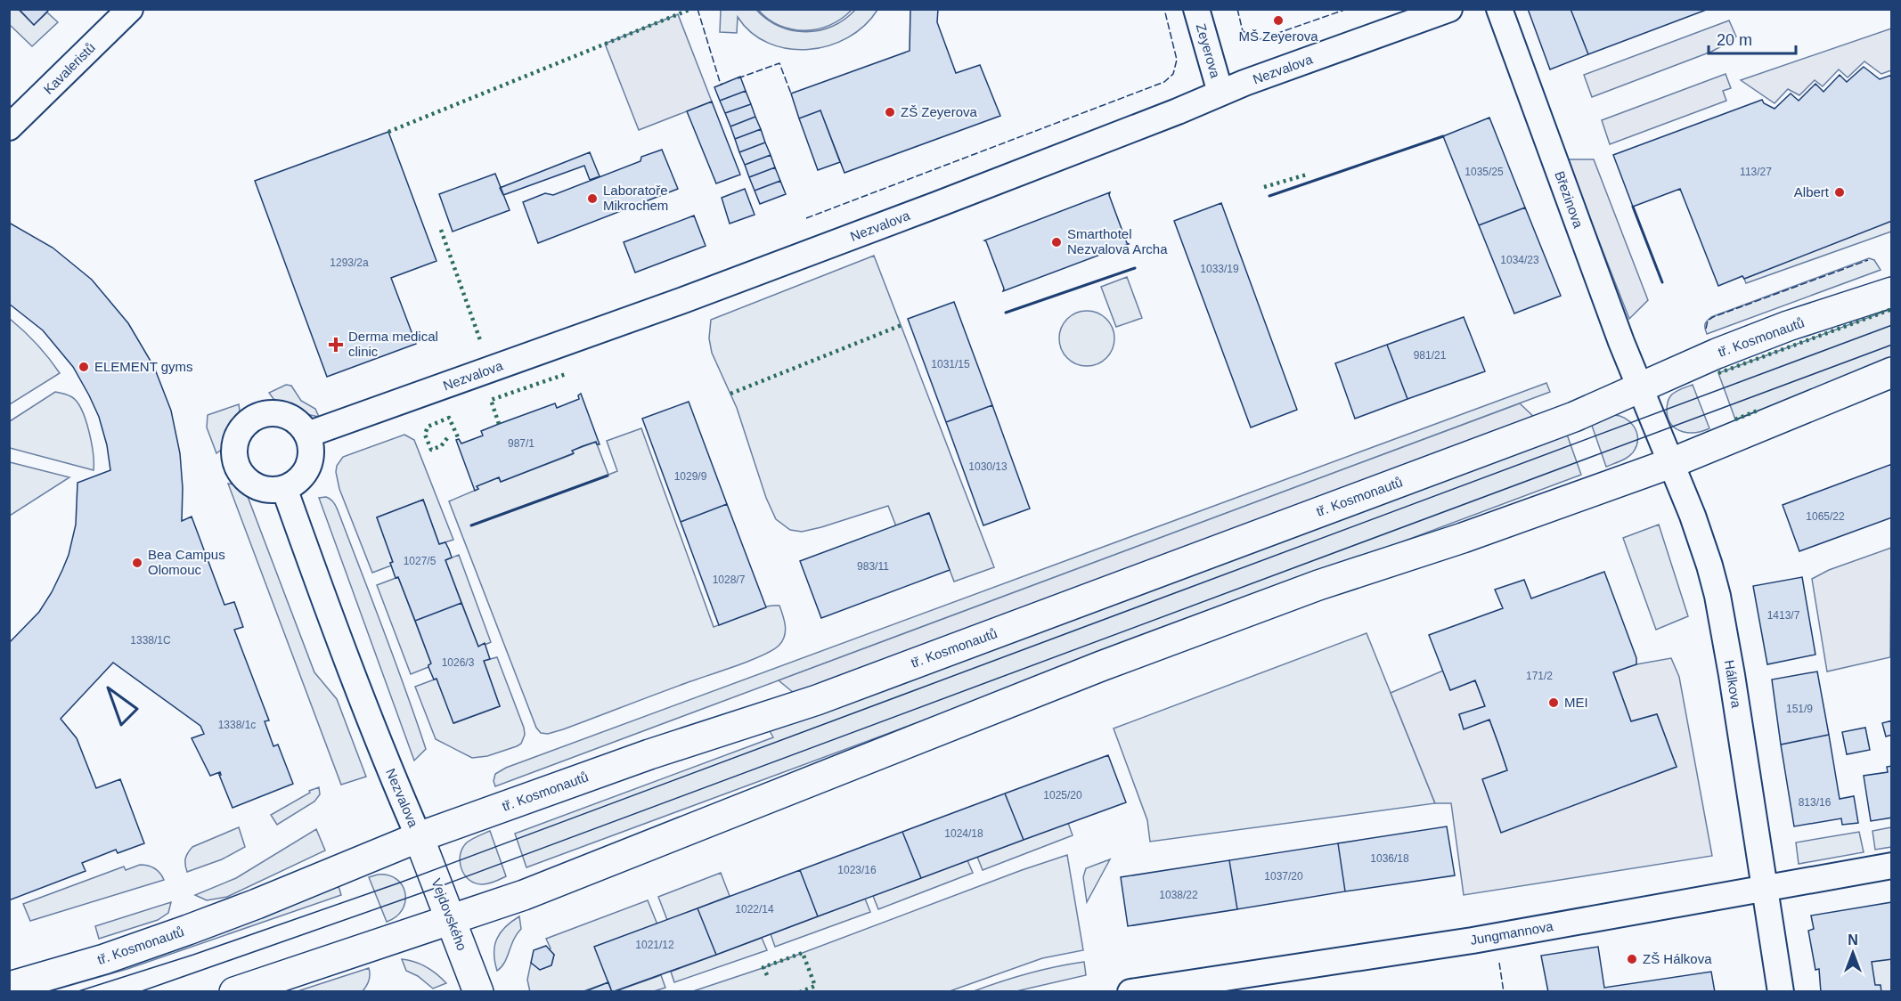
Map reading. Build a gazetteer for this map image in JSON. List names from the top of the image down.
{
  "streets": {
    "street": [
      "Zeyerova",
      "Kavaleristů",
      "Nezvalova",
      "Březinova",
      "tř. Kosmonautů",
      "Hálkova",
      "Vejdovského",
      "Jungmannova"
    ]
  },
  "crossings": [
    ["Zeyerova", "Nezvalova"],
    ["Nezvalova", "tř. Kosmonautů"],
    ["Nezvalova", "Vejdovského"],
    ["Březinova", "tř. Kosmonautů"],
    ["Březinova", "Hálkova"],
    ["tř. Kosmonautů", "Hálkova"],
    ["tř. Kosmonautů", "Vejdovského"],
    ["Hálkova", "Jungmannova"]
  ],
  "places": {
    "other": [
      "MŠ Zeyerova",
      "ZŠ Zeyerova",
      "Albert",
      "Laboratoře Mikrochem",
      "Smarthotel Nezvalova Archa",
      "ELEMENT gyms",
      "Bea Campus Olomouc",
      "MEI",
      "ZŠ Hálkova"
    ],
    "health": ["Derma medical clinic"]
  },
  "house_numbers": [
    "1035/25",
    "113/27",
    "1034/23",
    "1293/2a",
    "1033/19",
    "981/21",
    "1031/15",
    "987/1",
    "1030/13",
    "1029/9",
    "1065/22",
    "1027/5",
    "983/11",
    "1028/7",
    "1413/7",
    "1338/1C",
    "1026/3",
    "171/2",
    "151/9",
    "1338/1c",
    "1025/20",
    "813/16",
    "1024/18",
    "1036/18",
    "1023/16",
    "1037/20",
    "1038/22",
    "1022/14",
    "1021/12"
  ],
  "scale_bar": "20 m",
  "north": "top"
}
